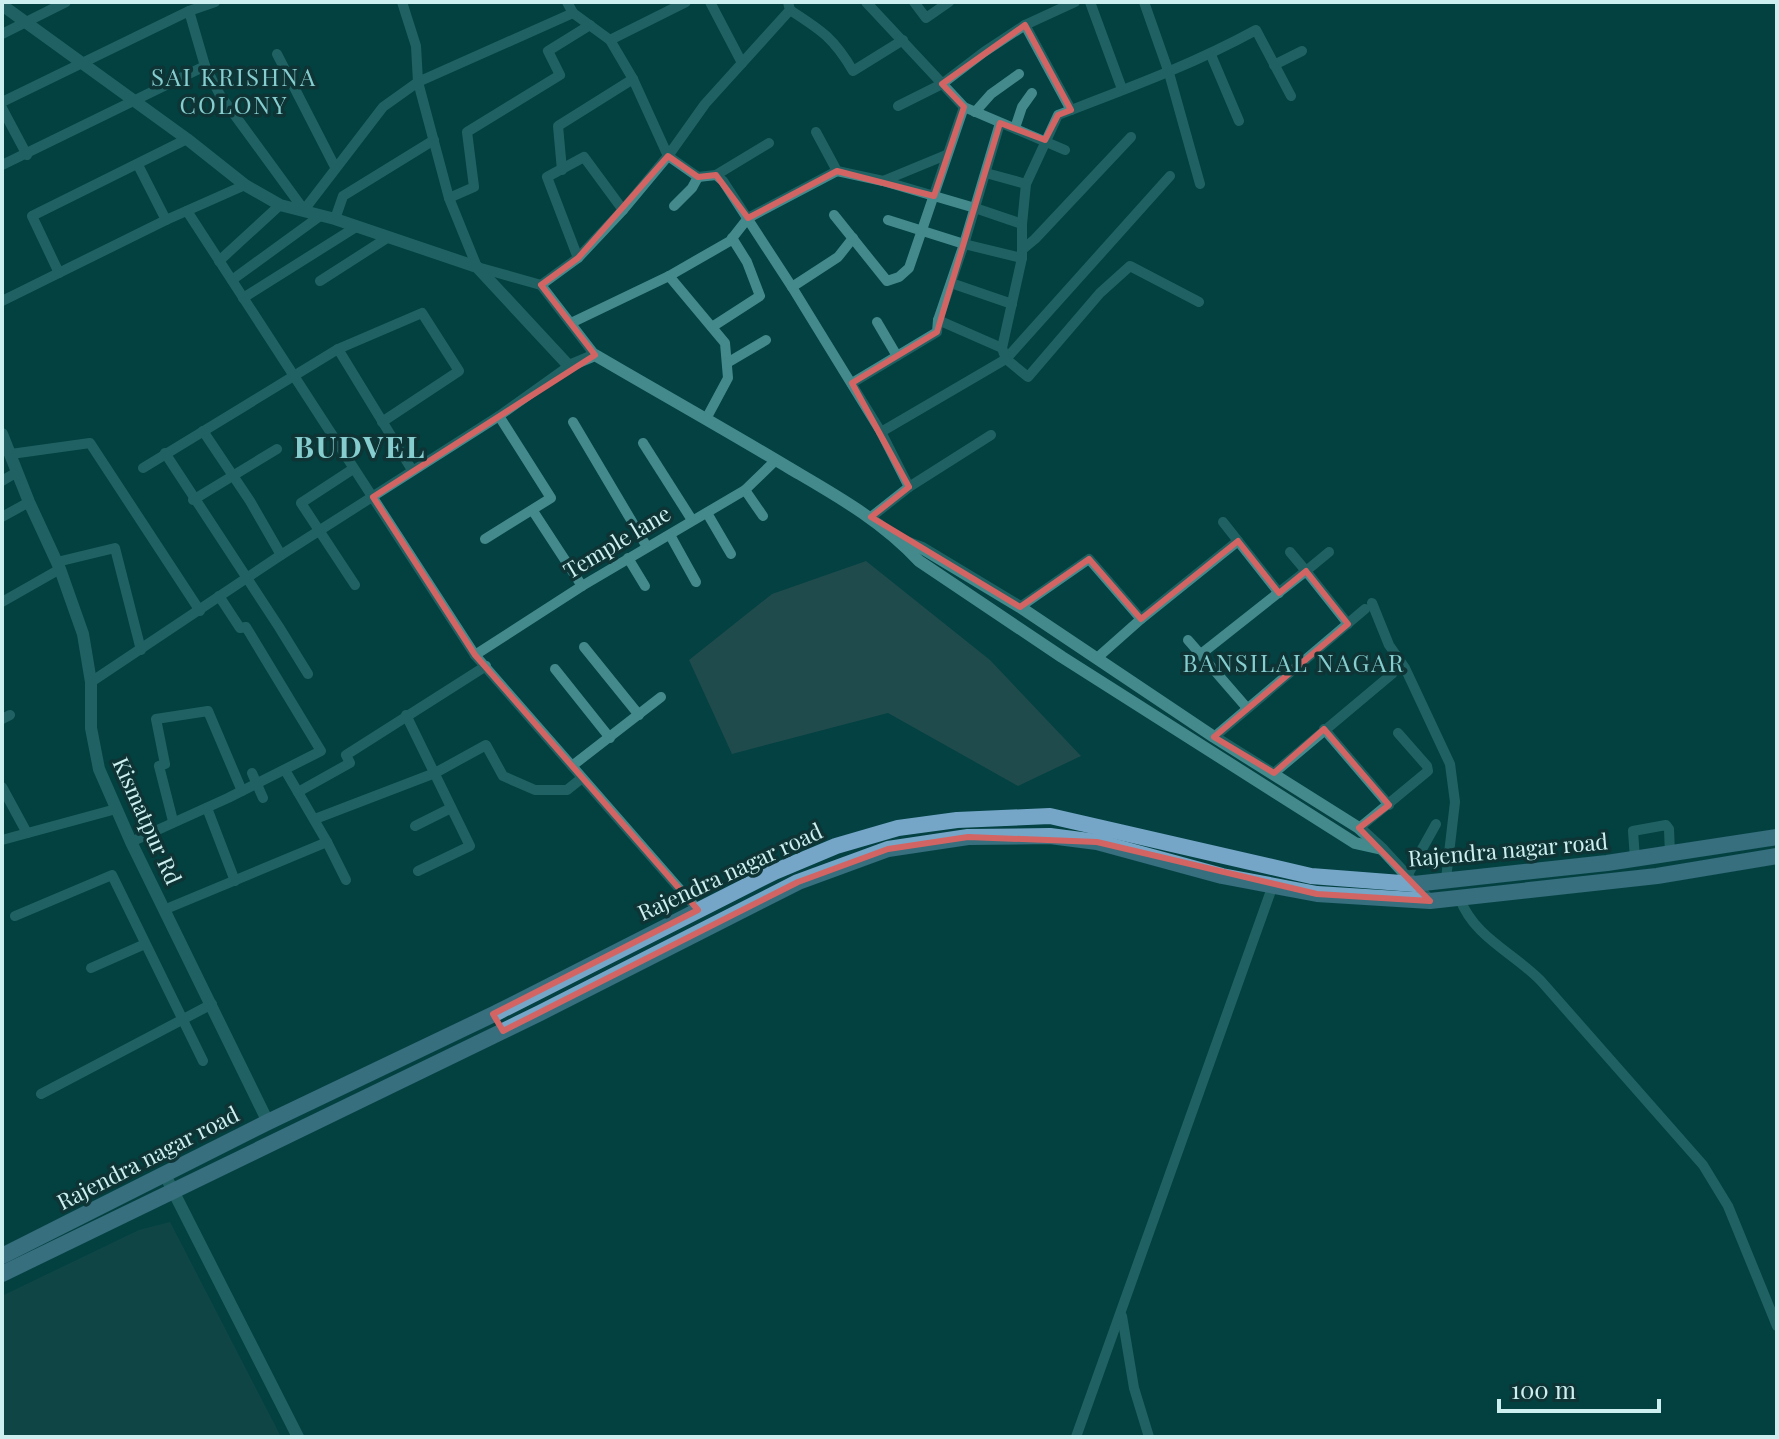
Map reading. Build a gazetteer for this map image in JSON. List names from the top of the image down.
{
  "streets": {
    "main road": ["Rajendra nagar road"],
    "street": ["Temple lane", "Kismatpur Rd"]
  },
  "crossings": [
    ["Kismatpur Rd", "Rajendra nagar road"]
  ],
  "districts": ["SAI KRISHNA COLONY", "BUDVEL", "BANSILAL NAGAR"],
  "scale_bar": "100 m"
}
